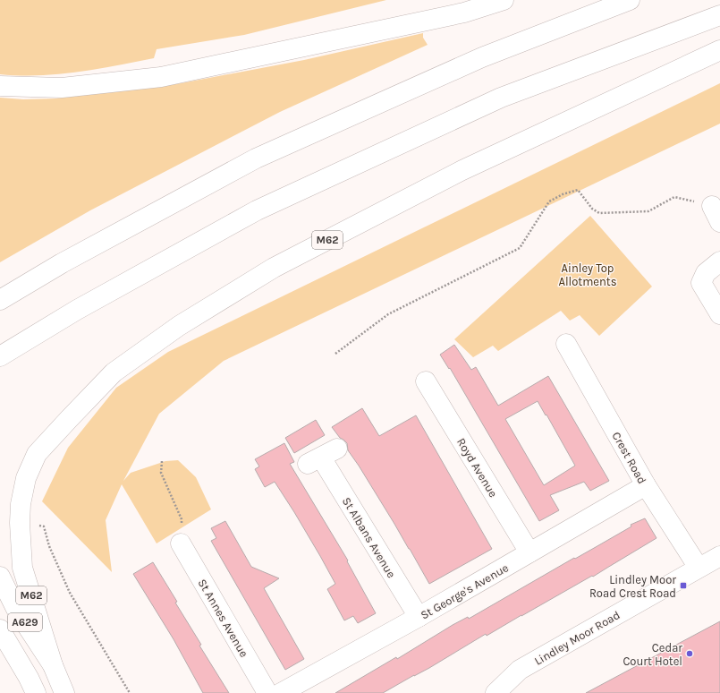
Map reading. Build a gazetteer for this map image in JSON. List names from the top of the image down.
{
  "streets": {
    "main road": [
      "M62",
      "Crest Road",
      "Royd Avenue",
      "St Albans Avenue",
      "St George's Avenue",
      "St Annes Avenue",
      "A629",
      "Lindley Moor Road"
    ]
  },
  "crossings": [
    ["M62", "A629"],
    ["Crest Road", "St George's Avenue"],
    ["Crest Road", "Lindley Moor Road"],
    ["Royd Avenue", "St George's Avenue"],
    ["St Albans Avenue", "St George's Avenue"]
  ],
  "parks": ["Ainley Top Allotments"],
  "places": {
    "transit": ["Lindley Moor Road Crest Road"],
    "other": ["Cedar Court Hotel"]
  }
}
